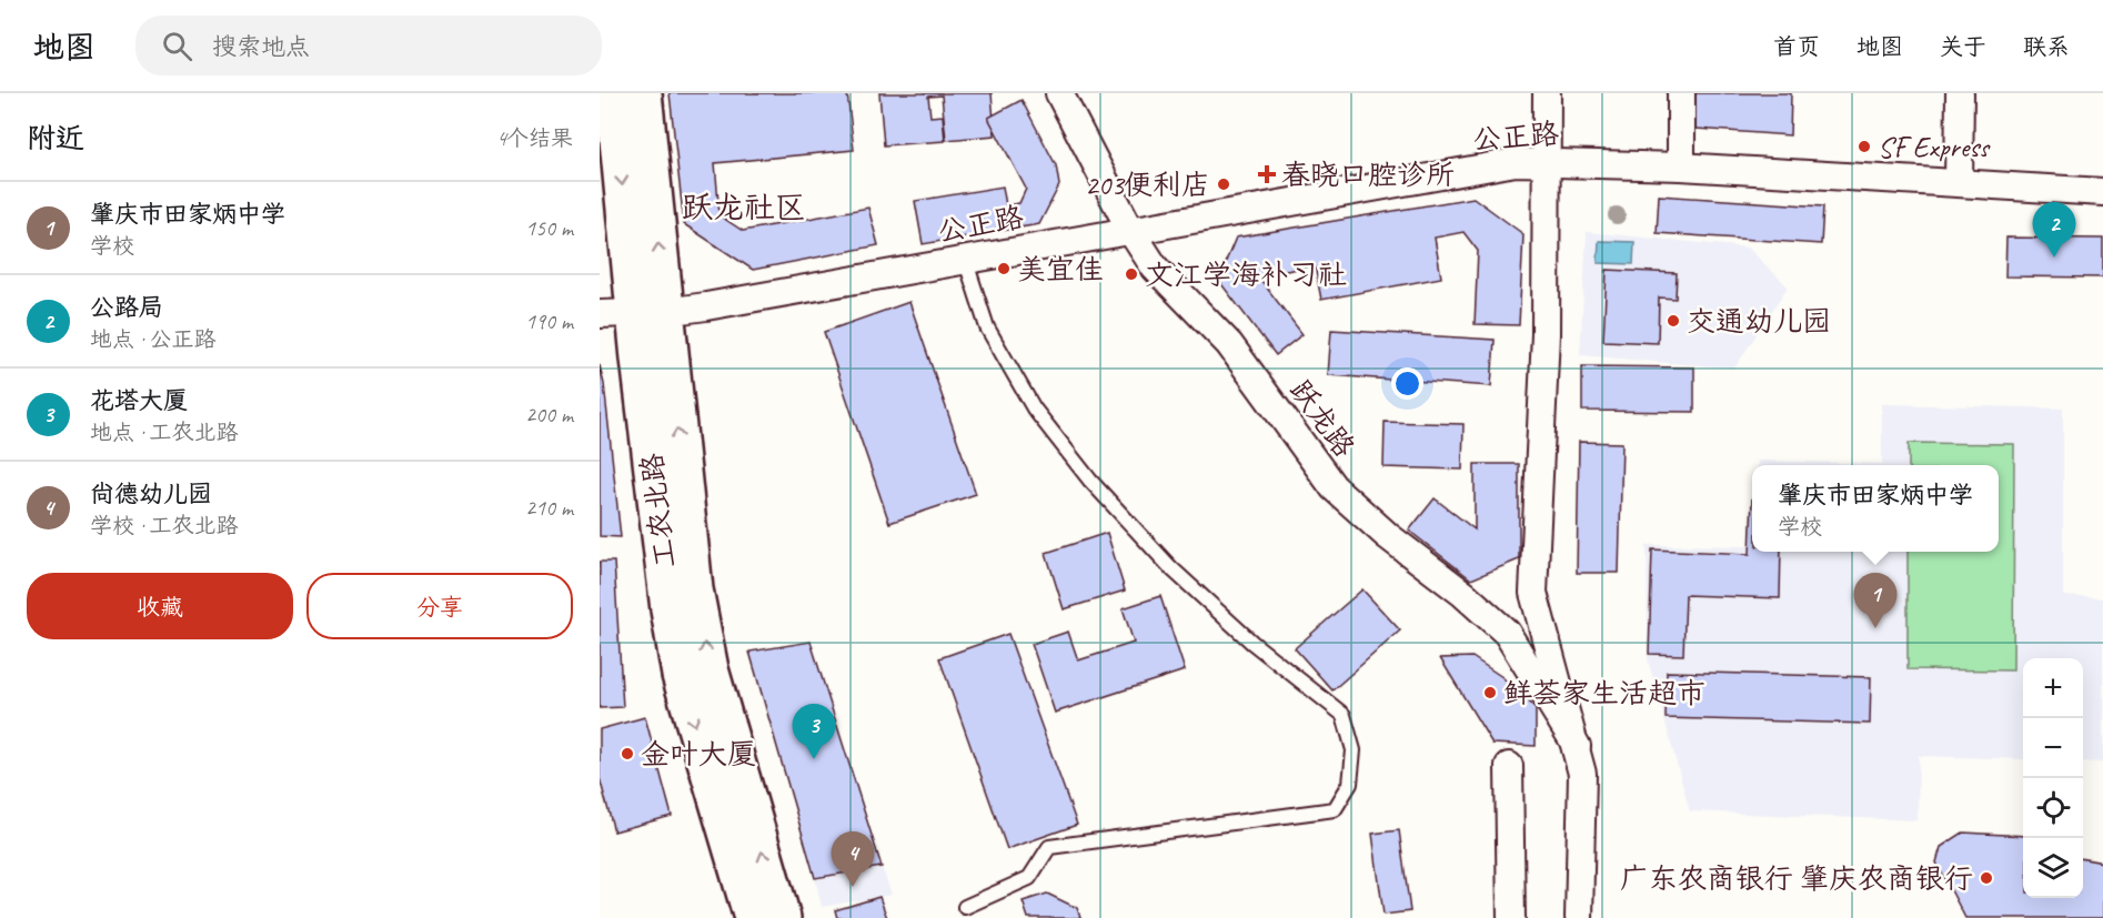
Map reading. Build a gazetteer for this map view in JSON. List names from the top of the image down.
{
  "streets": {
    "street": ["公正路", "跃龙路", "工农北路"]
  },
  "crossings": [
    ["公正路", "跃龙路"],
    ["公正路", "工农北路"]
  ],
  "districts": ["跃龙社区"],
  "places": {
    "other": [
      "SF Express",
      "203便利店",
      "美宜佳",
      "文江学海补习社",
      "交通幼儿园",
      "鲜荟家生活超市",
      "金叶大厦",
      "广东农商银行 肇庆农商银行"
    ],
    "health": ["春晓口腔诊所"]
  },
  "page": {
    "header": "地图",
    "search": "搜索地点",
    "nav": [
      "首页",
      "地图",
      "关于",
      "联系"
    ],
    "heading": ["附近", "4个结果"],
    "list": [
      {
        "mark": "1",
        "name": "肇庆市田家炳中学",
        "note": "学校",
        "value": "150 m"
      },
      {
        "mark": "2",
        "name": "公路局",
        "note": "地点 · 公正路",
        "value": "190 m"
      },
      {
        "mark": "3",
        "name": "花塔大厦",
        "note": "地点 · 工农北路",
        "value": "200 m"
      },
      {
        "mark": "4",
        "name": "尚德幼儿园",
        "note": "学校 · 工农北路",
        "value": "210 m"
      }
    ],
    "pins": [
      "2",
      "1",
      "3",
      "4"
    ],
    "popup": ["肇庆市田家炳中学", "学校"],
    "buttons": ["收藏", "分享"],
    "map_buttons": ["+", "−"]
  }
}
